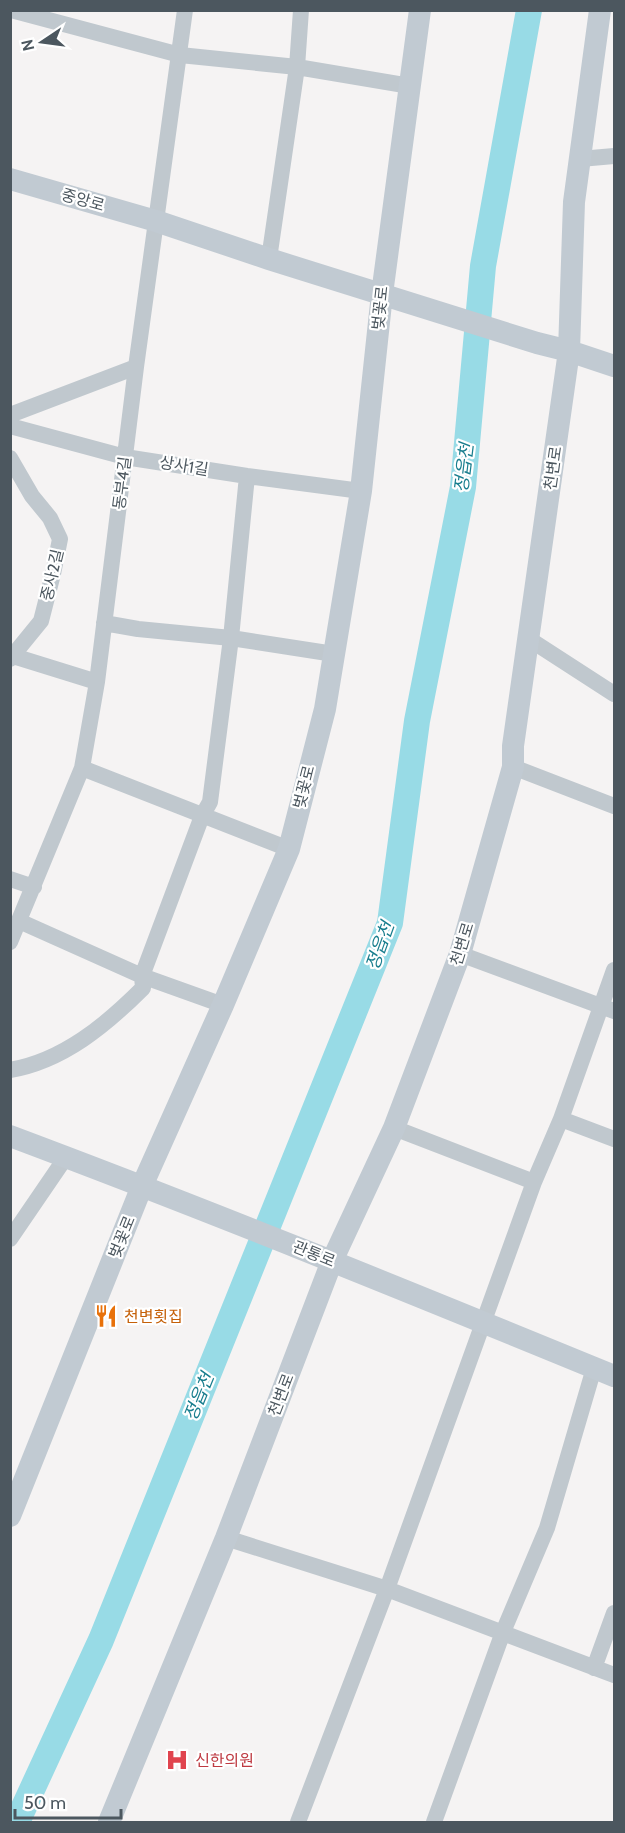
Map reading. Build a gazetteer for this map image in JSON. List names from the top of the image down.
{
  "streets": {
    "street": [
      "중앙로",
      "벚꽃로",
      "상사1길",
      "천변로",
      "동부4길",
      "중사2길",
      "관통로"
    ]
  },
  "crossings": [
    ["중앙로", "벚꽃로"],
    ["중앙로", "천변로"],
    ["중앙로", "동부4길"],
    ["벚꽃로", "상사1길"],
    ["벚꽃로", "관통로"],
    ["상사1길", "동부4길"],
    ["천변로", "관통로"]
  ],
  "water": ["정읍천"],
  "places": {
    "restaurant": ["천변횟집"],
    "hospital": ["신한의원"]
  },
  "scale_bar": "50 m",
  "north": "left"
}
